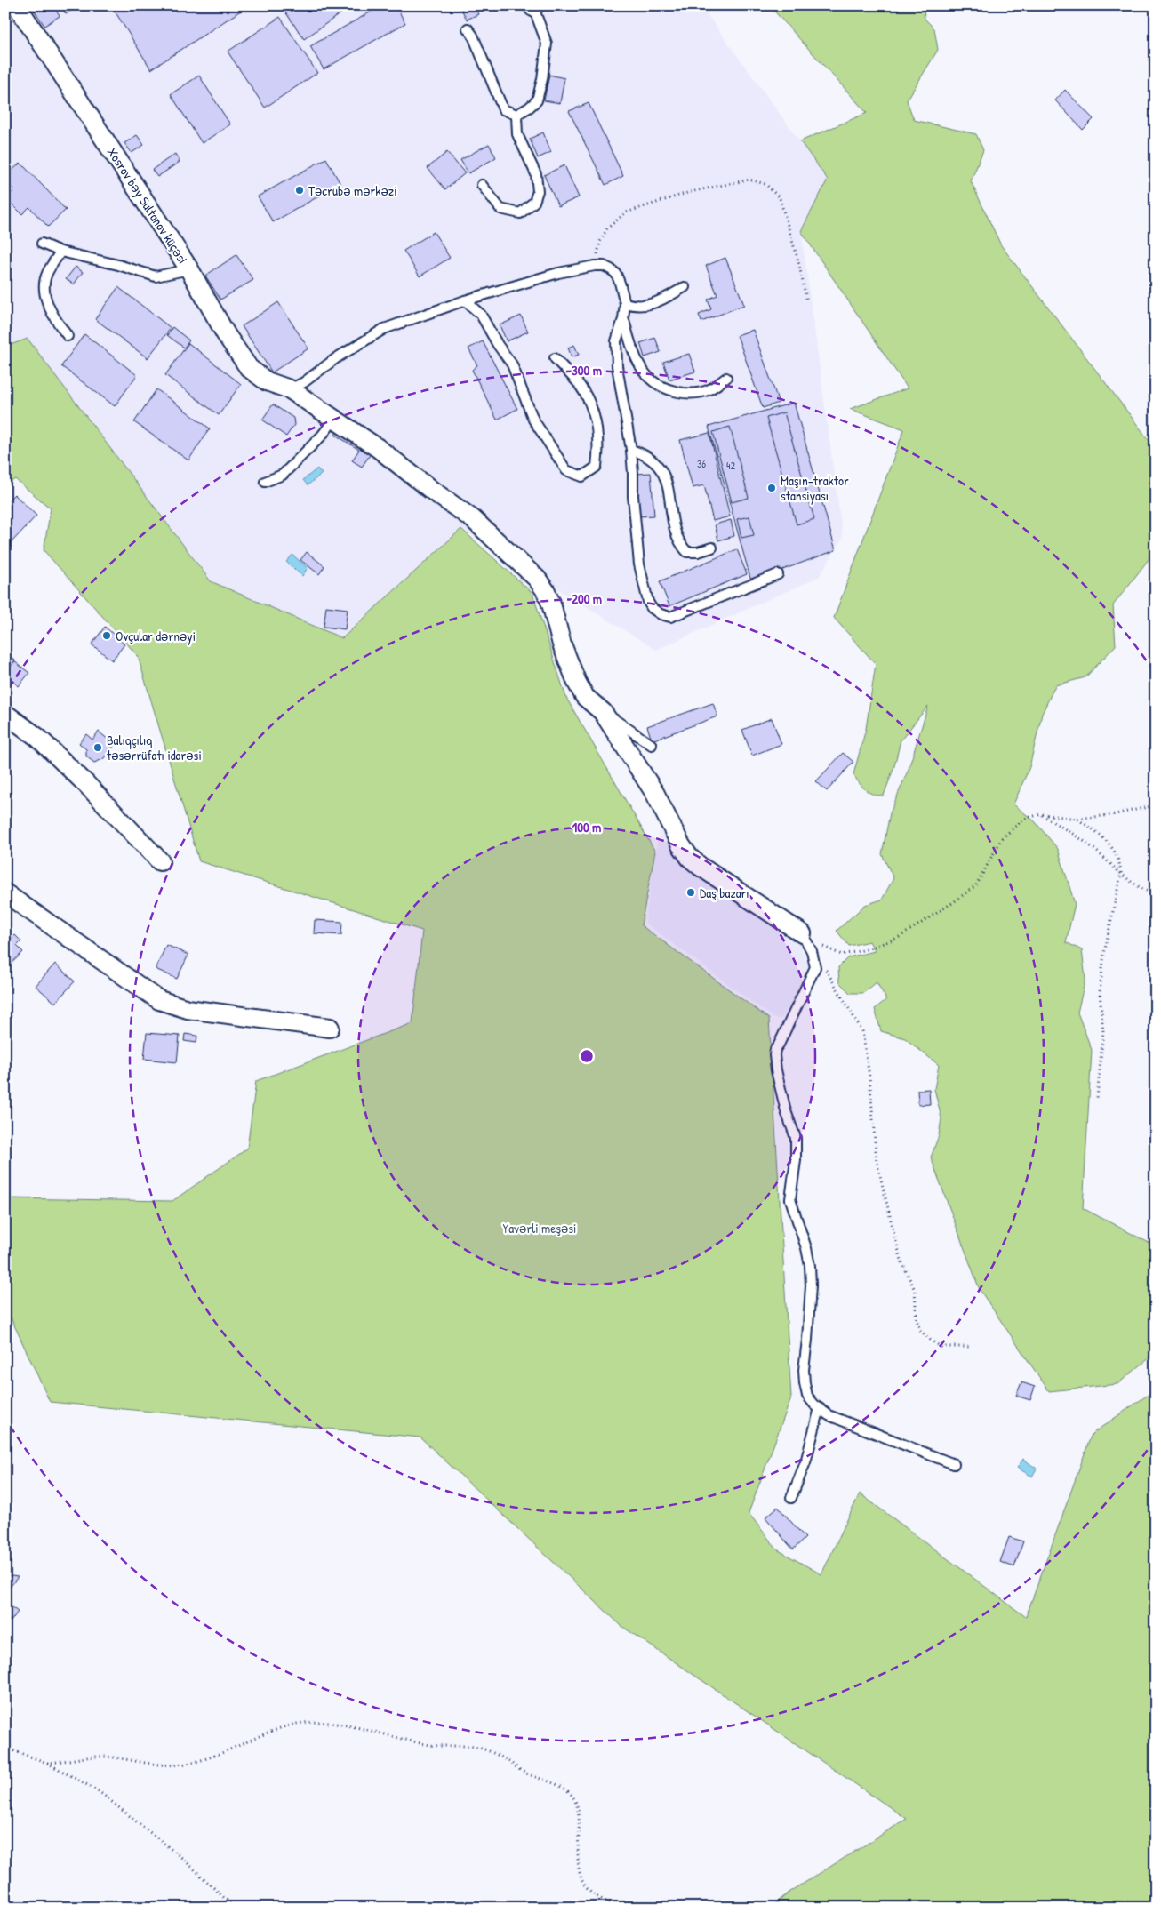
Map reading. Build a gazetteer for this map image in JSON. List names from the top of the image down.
{
  "streets": {
    "street": ["Xosrov bəy Sultanov küçəsi"]
  },
  "parks": ["Yavərli meşəsi"],
  "places": [
    "Təcrübə mərkəzi",
    "Maşın-traktor stansiyası",
    "Ovçular dərnəyi",
    "Balıqçılıq təsərrüfatı idarəsi",
    "Daş bazarı"
  ],
  "house_numbers": ["36", "42"],
  "rings": ["300 m", "200 m", "100 m"]
}
